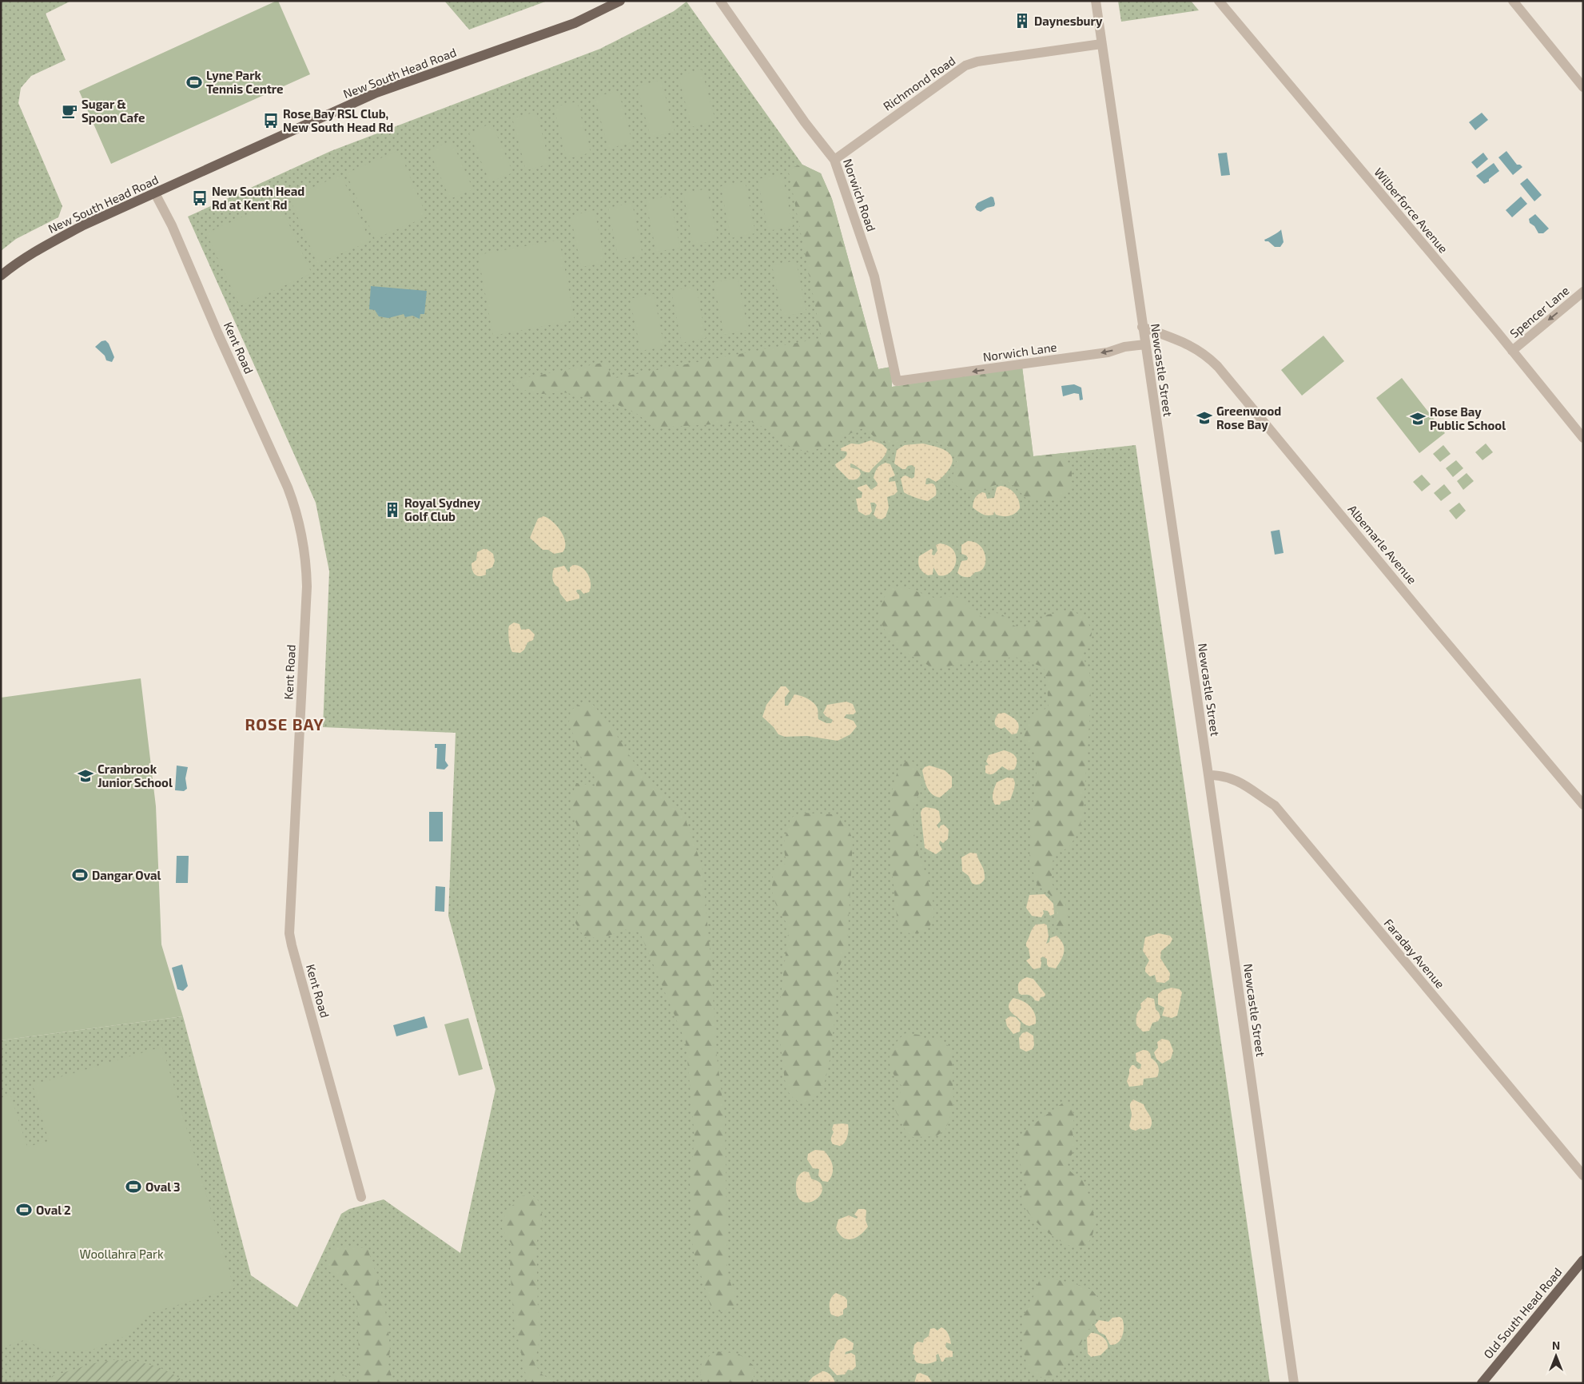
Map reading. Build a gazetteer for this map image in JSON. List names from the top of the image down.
{
  "streets": {
    "main road": ["New South Head Road", "Old South Head Road"],
    "street": [
      "Richmond Road",
      "Norwich Road",
      "Wilberforce Avenue",
      "Spencer Lane",
      "Kent Road",
      "Norwich Lane",
      "Newcastle Street",
      "Albemarle Avenue",
      "Faraday Avenue"
    ]
  },
  "crossings": [
    ["New South Head Road", "Kent Road"],
    ["Richmond Road", "Norwich Road"],
    ["Richmond Road", "Newcastle Street"],
    ["Norwich Road", "Norwich Lane"],
    ["Wilberforce Avenue", "Spencer Lane"],
    ["Norwich Lane", "Newcastle Street"],
    ["Newcastle Street", "Albemarle Avenue"],
    ["Newcastle Street", "Faraday Avenue"]
  ],
  "one_way": ["Spencer Lane", "Norwich Lane"],
  "districts": ["ROSE BAY"],
  "parks": ["Woollahra Park"],
  "places": {
    "building": ["Daynesbury", "Royal Sydney Golf Club"],
    "sports": [
      "Lyne Park Tennis Centre",
      "Dangar Oval",
      "Oval 3",
      "Oval 2"
    ],
    "cafe": ["Sugar & Spoon Cafe"],
    "bus stop": ["Rose Bay RSL Club, New South Head Rd", "New South Head Rd at Kent Rd"],
    "school or university": ["Greenwood Rose Bay", "Rose Bay Public School", "Cranbrook Junior School"]
  },
  "north": "top"
}
